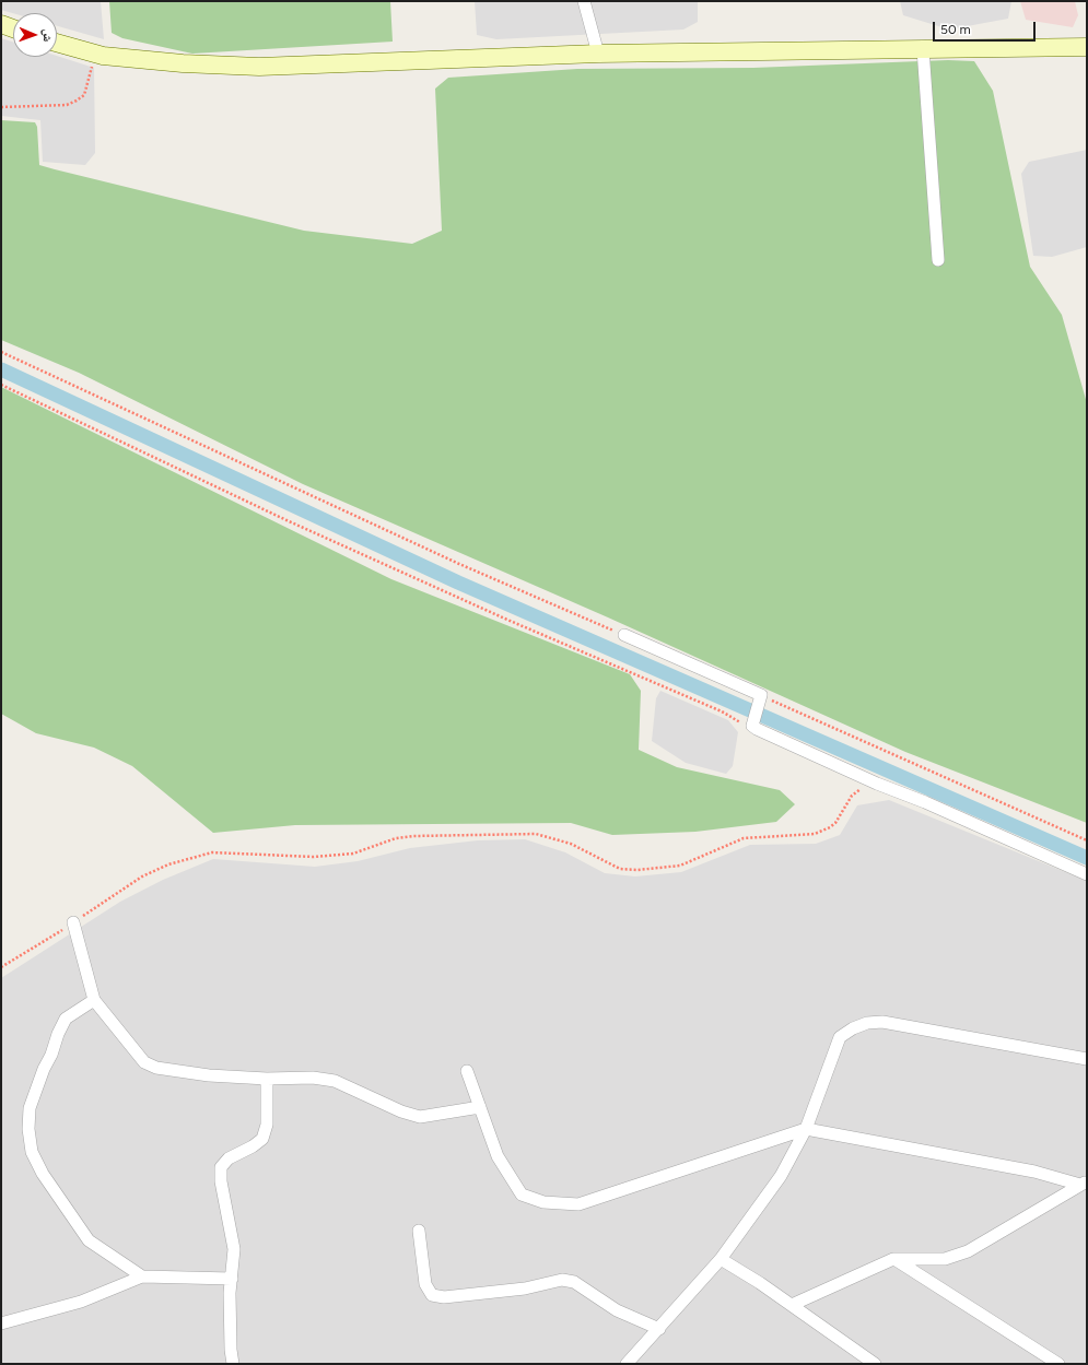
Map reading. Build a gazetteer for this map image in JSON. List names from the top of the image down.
{
  "scale_bar": "50 m",
  "north": "right"
}
